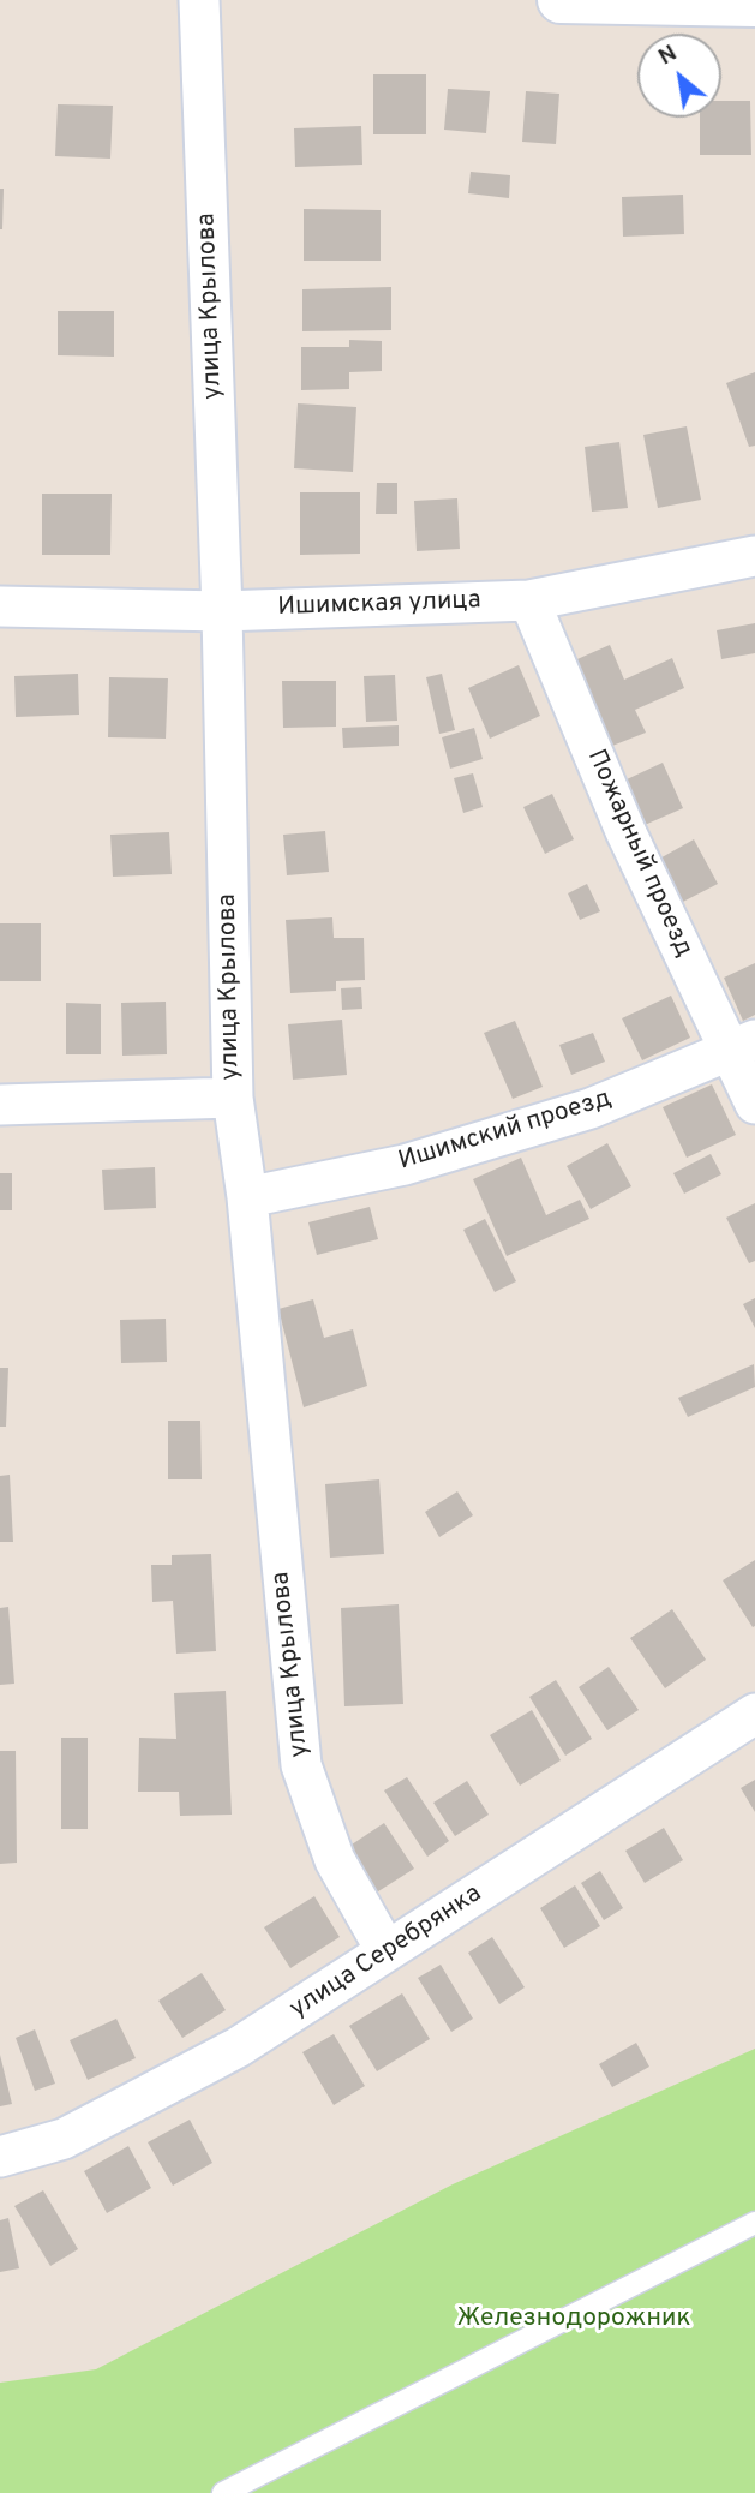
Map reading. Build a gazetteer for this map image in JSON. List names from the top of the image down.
{
  "streets": {
    "street": [
      "улица Крылова",
      "Ишимская улица",
      "Пожарный проезд",
      "Ишимский проезд",
      "улица Серебрянка"
    ]
  },
  "crossings": [
    ["улица Крылова", "Ишимская улица"],
    ["улица Крылова", "Ишимский проезд"],
    ["улица Крылова", "улица Серебрянка"],
    ["Ишимская улица", "Пожарный проезд"],
    ["Пожарный проезд", "Ишимский проезд"]
  ],
  "parks": ["Железнодорожник"],
  "north": "top left"
}
